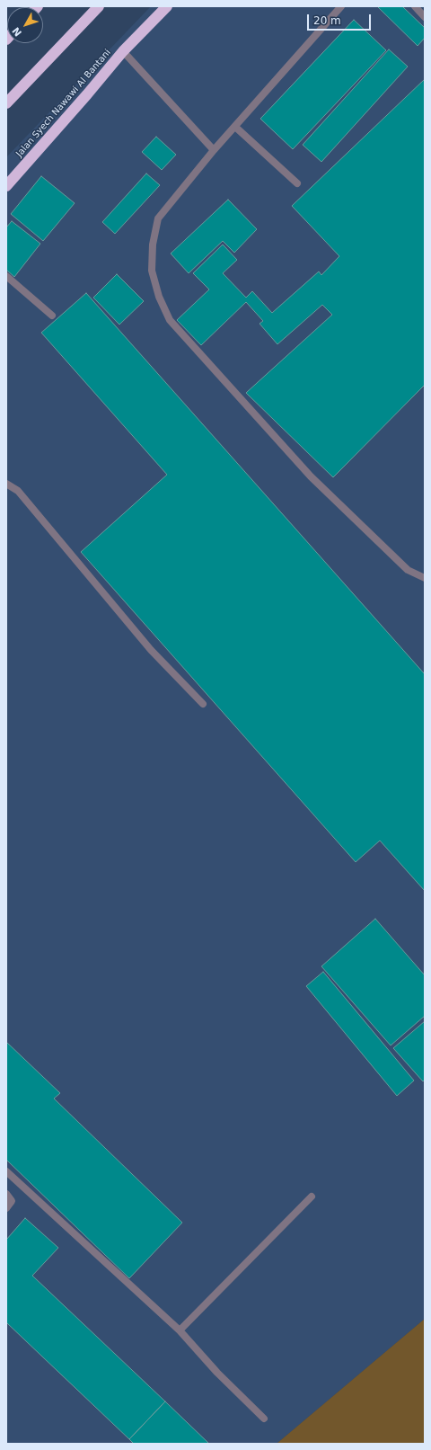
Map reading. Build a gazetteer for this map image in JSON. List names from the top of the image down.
{
  "streets": {
    "highway": ["Jalan Syech Nawawi Al Bantani"]
  },
  "scale_bar": "20 m",
  "north": "bottom left"
}
